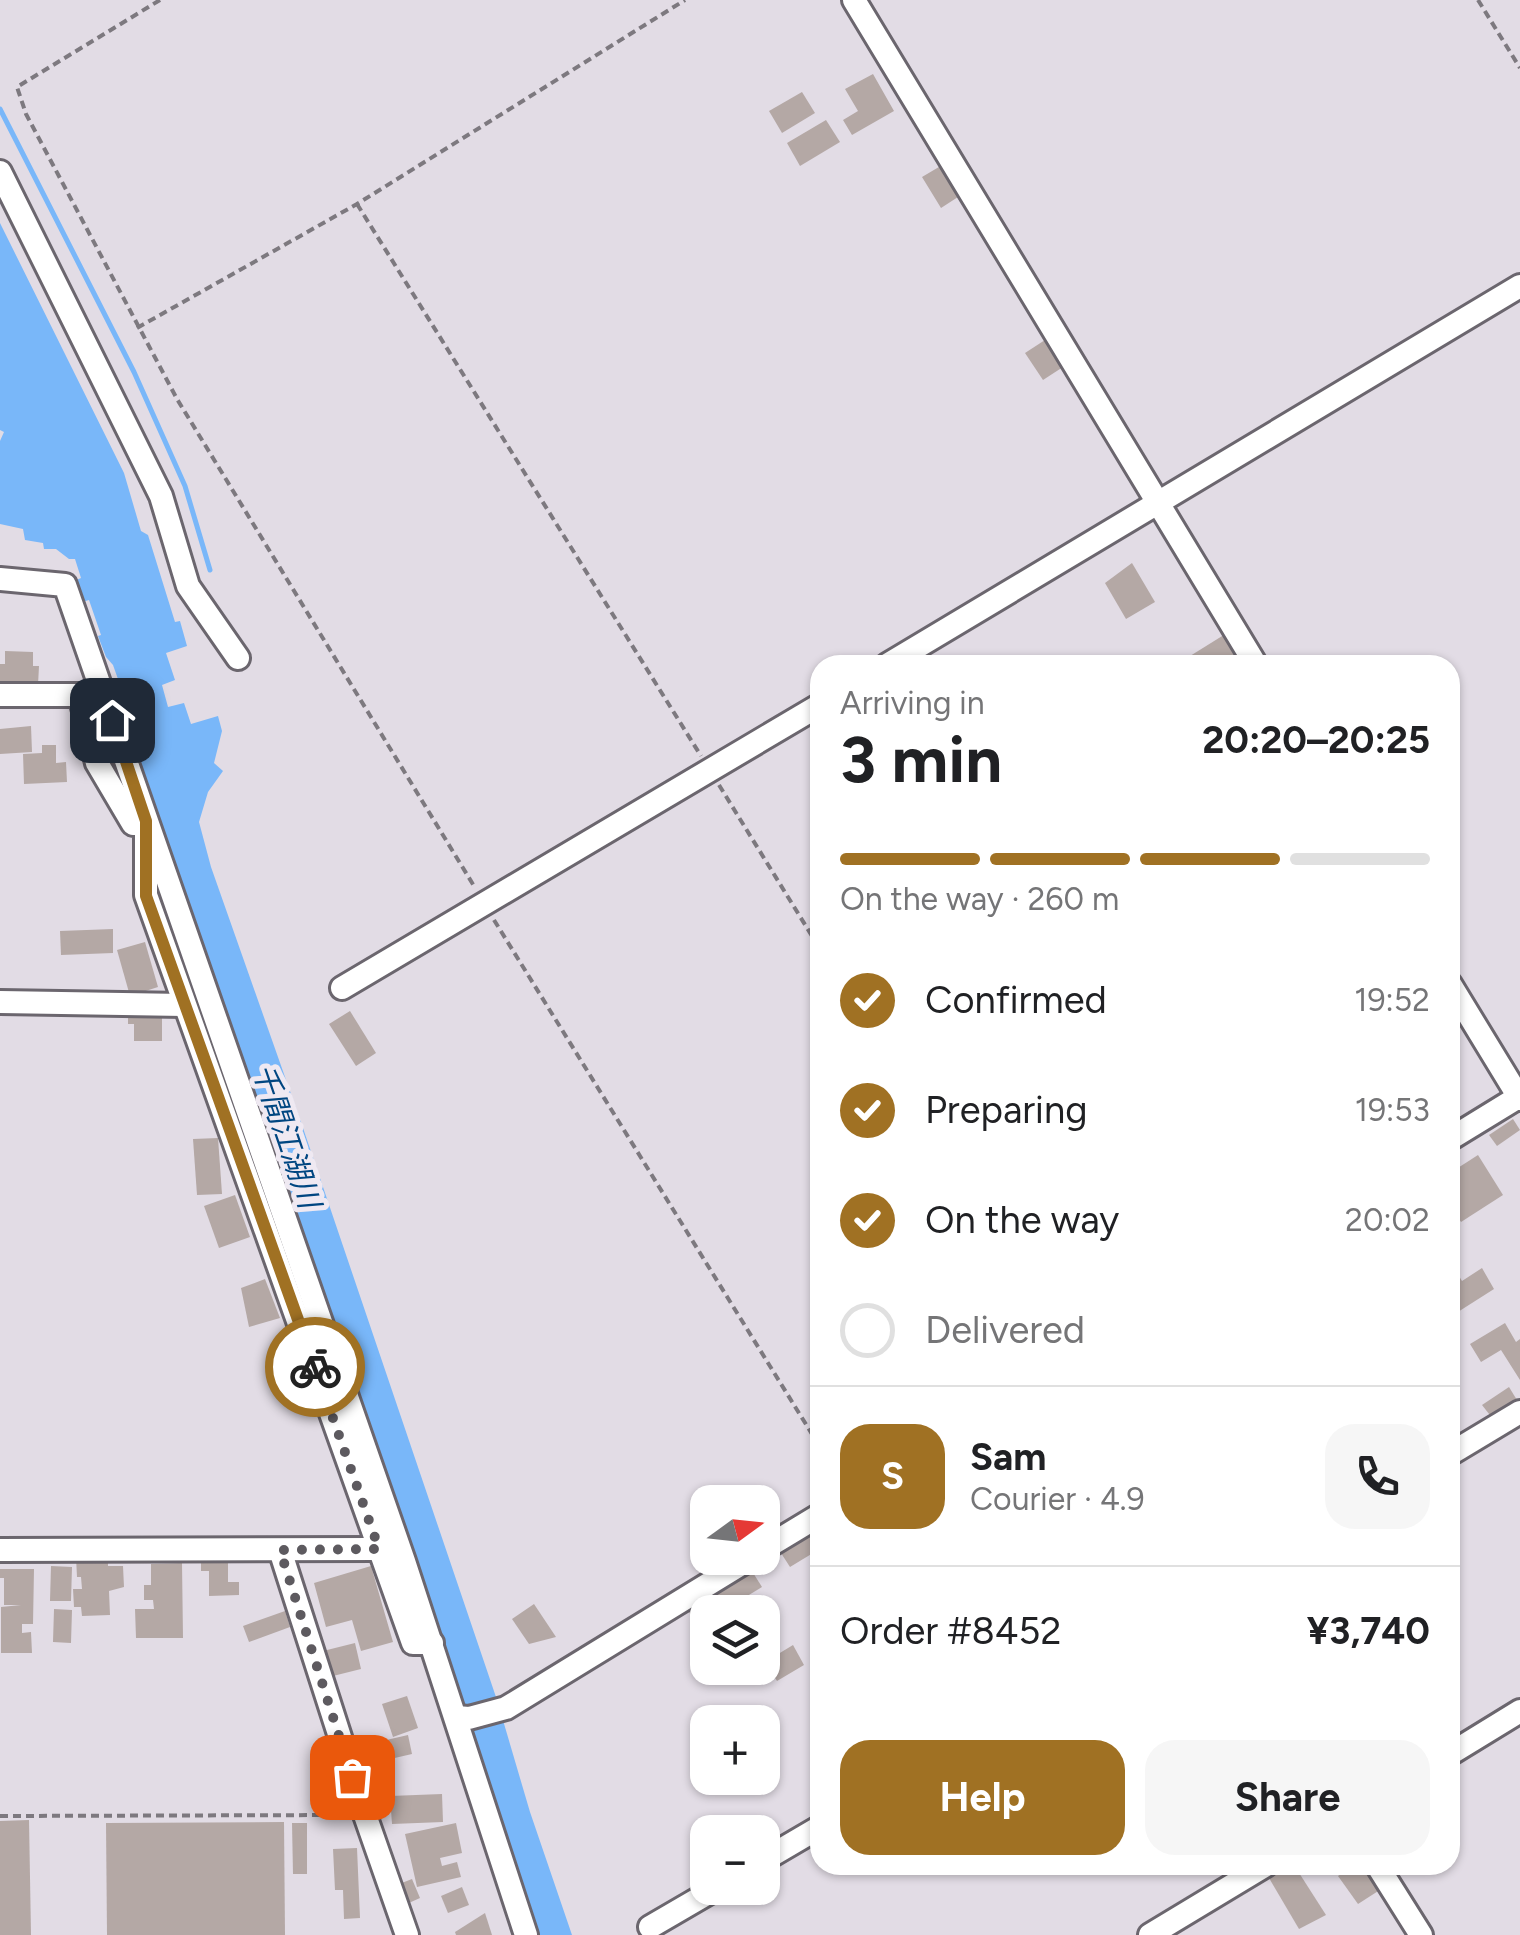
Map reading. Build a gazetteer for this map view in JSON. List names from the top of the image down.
{
  "water": ["千間江湖川"],
  "north": "right",
  "page": {
    "heading": ["3 min", "Arriving in", "20:20–20:25"],
    "panel": [
      "Sam",
      "Courier · 4.9",
      "Order #8452",
      "¥3,740"
    ],
    "bar": "On the way · 260 m",
    "list": [
      ["Confirmed", "19:52"],
      ["Preparing", "19:53"],
      ["On the way", "20:02"],
      "Delivered"
    ],
    "round": "S",
    "map_buttons": ["+", "−"],
    "buttons": ["Help", "Share"]
  }
}
